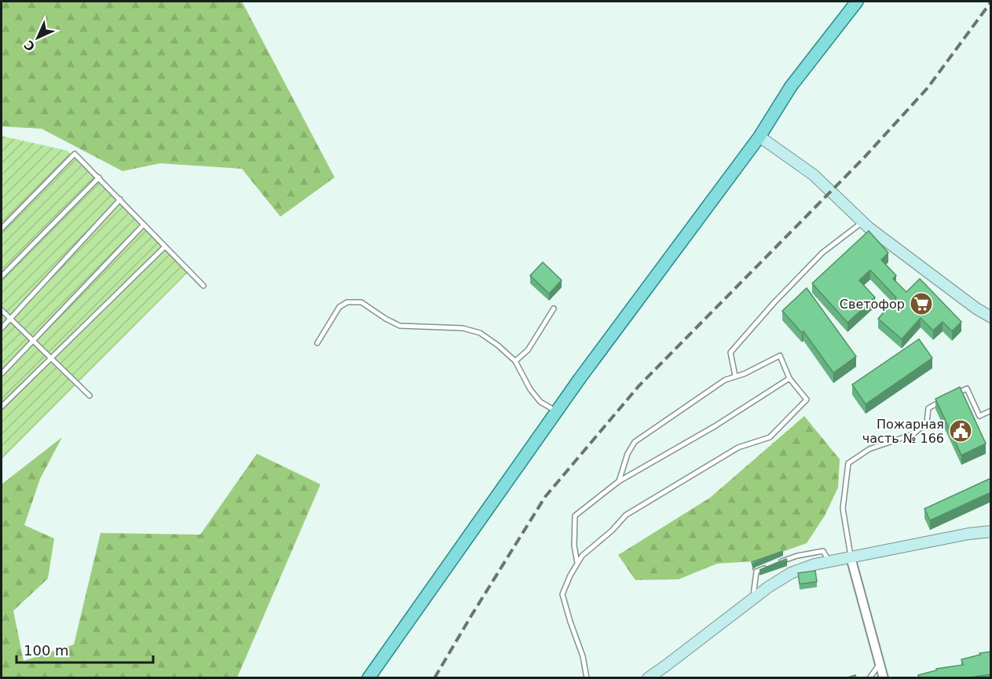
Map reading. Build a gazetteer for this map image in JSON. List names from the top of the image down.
{
  "places": {
    "supermarket": ["Светофор"],
    "public building": ["Пожарная часть № 166"]
  },
  "scale_bar": "100 m",
  "north": "bottom left"
}
